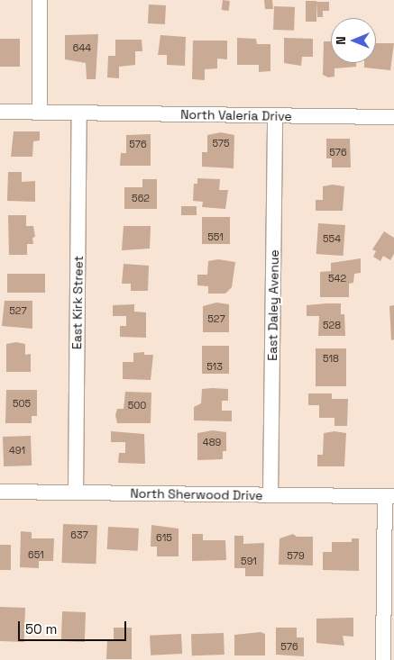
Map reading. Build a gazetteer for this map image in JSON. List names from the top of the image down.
{
  "streets": {
    "street": [
      "North Valeria Drive",
      "East Kirk Street",
      "East Daley Avenue",
      "North Sherwood Drive"
    ]
  },
  "crossings": [
    ["North Valeria Drive", "East Kirk Street"],
    ["North Valeria Drive", "East Daley Avenue"],
    ["East Kirk Street", "North Sherwood Drive"],
    ["East Daley Avenue", "North Sherwood Drive"]
  ],
  "house_numbers": [
    "644",
    "575",
    "576",
    "576",
    "562",
    "551",
    "554",
    "542",
    "527",
    "527",
    "528",
    "518",
    "513",
    "505",
    "500",
    "489",
    "491",
    "637",
    "615",
    "651",
    "579",
    "591",
    "576"
  ],
  "scale_bar": "50 m",
  "north": "left"
}
